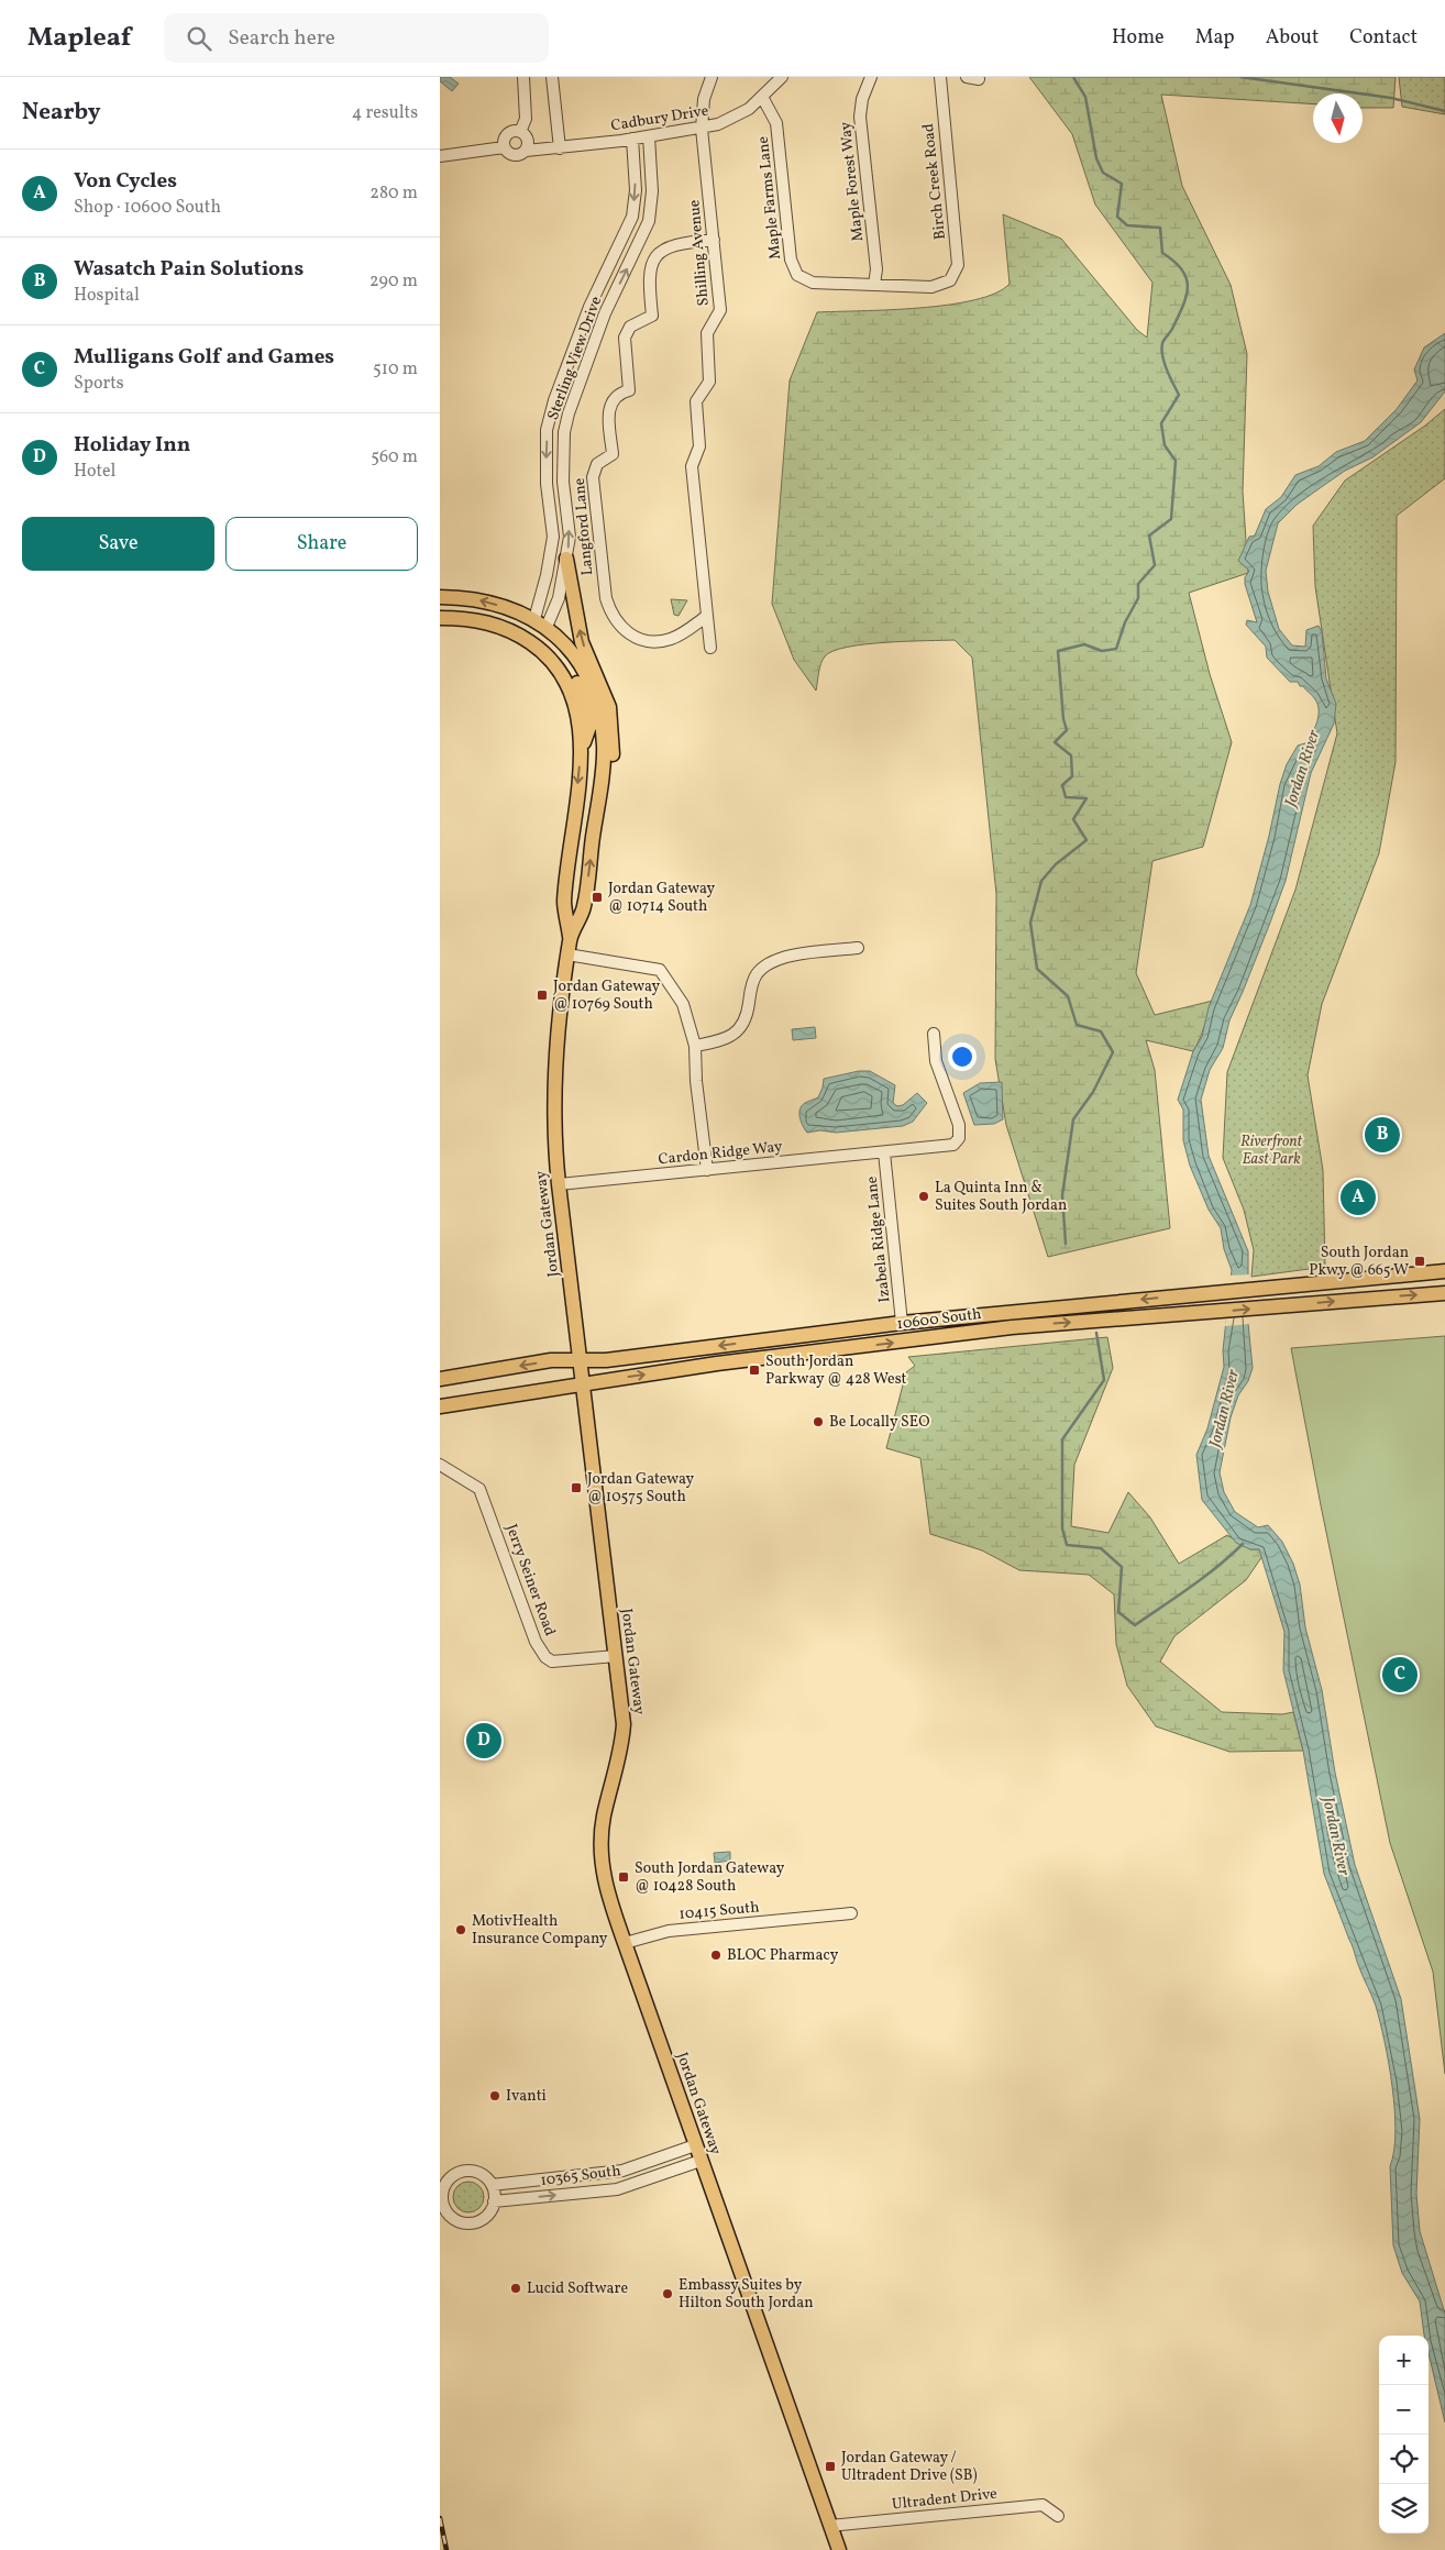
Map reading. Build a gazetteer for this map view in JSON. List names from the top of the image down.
{
  "streets": {
    "main road": ["Jordan Gateway", "10600 South"],
    "street": [
      "Cadbury Drive",
      "Maple Forest Way",
      "Birch Creek Road",
      "Maple Farms Lane",
      "Shilling Avenue",
      "Sterling View Drive",
      "Langford Lane",
      "Cardon Ridge Way",
      "Izabela Ridge Lane",
      "Jerry Seiner Road",
      "10415 South",
      "10365 South",
      "Ultradent Drive"
    ]
  },
  "crossings": [
    ["Cadbury Drive", "Maple Farms Lane"],
    ["Cadbury Drive", "Shilling Avenue"],
    ["Cadbury Drive", "Sterling View Drive"],
    ["Maple Forest Way", "Maple Farms Lane"],
    ["Birch Creek Road", "Maple Farms Lane"],
    ["Shilling Avenue", "Langford Lane"],
    ["Sterling View Drive", "Jordan Gateway"],
    ["Cardon Ridge Way", "Jordan Gateway"],
    ["Cardon Ridge Way", "Izabela Ridge Lane"],
    ["Jordan Gateway", "10600 South"],
    ["Jordan Gateway", "Jerry Seiner Road"],
    ["Jordan Gateway", "10415 South"],
    ["Jordan Gateway", "10365 South"],
    ["Jordan Gateway", "Ultradent Drive"],
    ["Izabela Ridge Lane", "10600 South"]
  ],
  "water": ["Jordan River"],
  "parks": ["Riverfront East Park"],
  "places": {
    "transit": [
      "Jordan Gateway @ 10714 South",
      "Jordan Gateway @ 10769 South",
      "South Jordan Pkwy @ 665 W",
      "South Jordan Parkway @ 428 West",
      "Jordan Gateway @ 10575 South",
      "South Jordan Gateway @ 10428 South",
      "Jordan Gateway / Ultradent Drive (SB)"
    ],
    "other": [
      "La Quinta Inn & Suites South Jordan",
      "Be Locally SEO",
      "MotivHealth Insurance Company",
      "BLOC Pharmacy",
      "Ivanti",
      "Lucid Software",
      "Embassy Suites by Hilton South Jordan"
    ]
  },
  "north": "bottom",
  "page": {
    "header": "Mapleaf",
    "search": "Search here",
    "nav": [
      "Home",
      "Map",
      "About",
      "Contact"
    ],
    "heading": ["Nearby", "4 results"],
    "list": [
      {
        "mark": "A",
        "name": "Von Cycles",
        "note": "Shop · 10600 South",
        "value": "280 m"
      },
      {
        "mark": "B",
        "name": "Wasatch Pain Solutions",
        "note": "Hospital",
        "value": "290 m"
      },
      {
        "mark": "C",
        "name": "Mulligans Golf and Games",
        "note": "Sports",
        "value": "510 m"
      },
      {
        "mark": "D",
        "name": "Holiday Inn",
        "note": "Hotel",
        "value": "560 m"
      }
    ],
    "buttons": ["Save", "Share"],
    "pins": [
      "B",
      "A",
      "C",
      "D"
    ],
    "map_buttons": ["+", "−"]
  }
}
